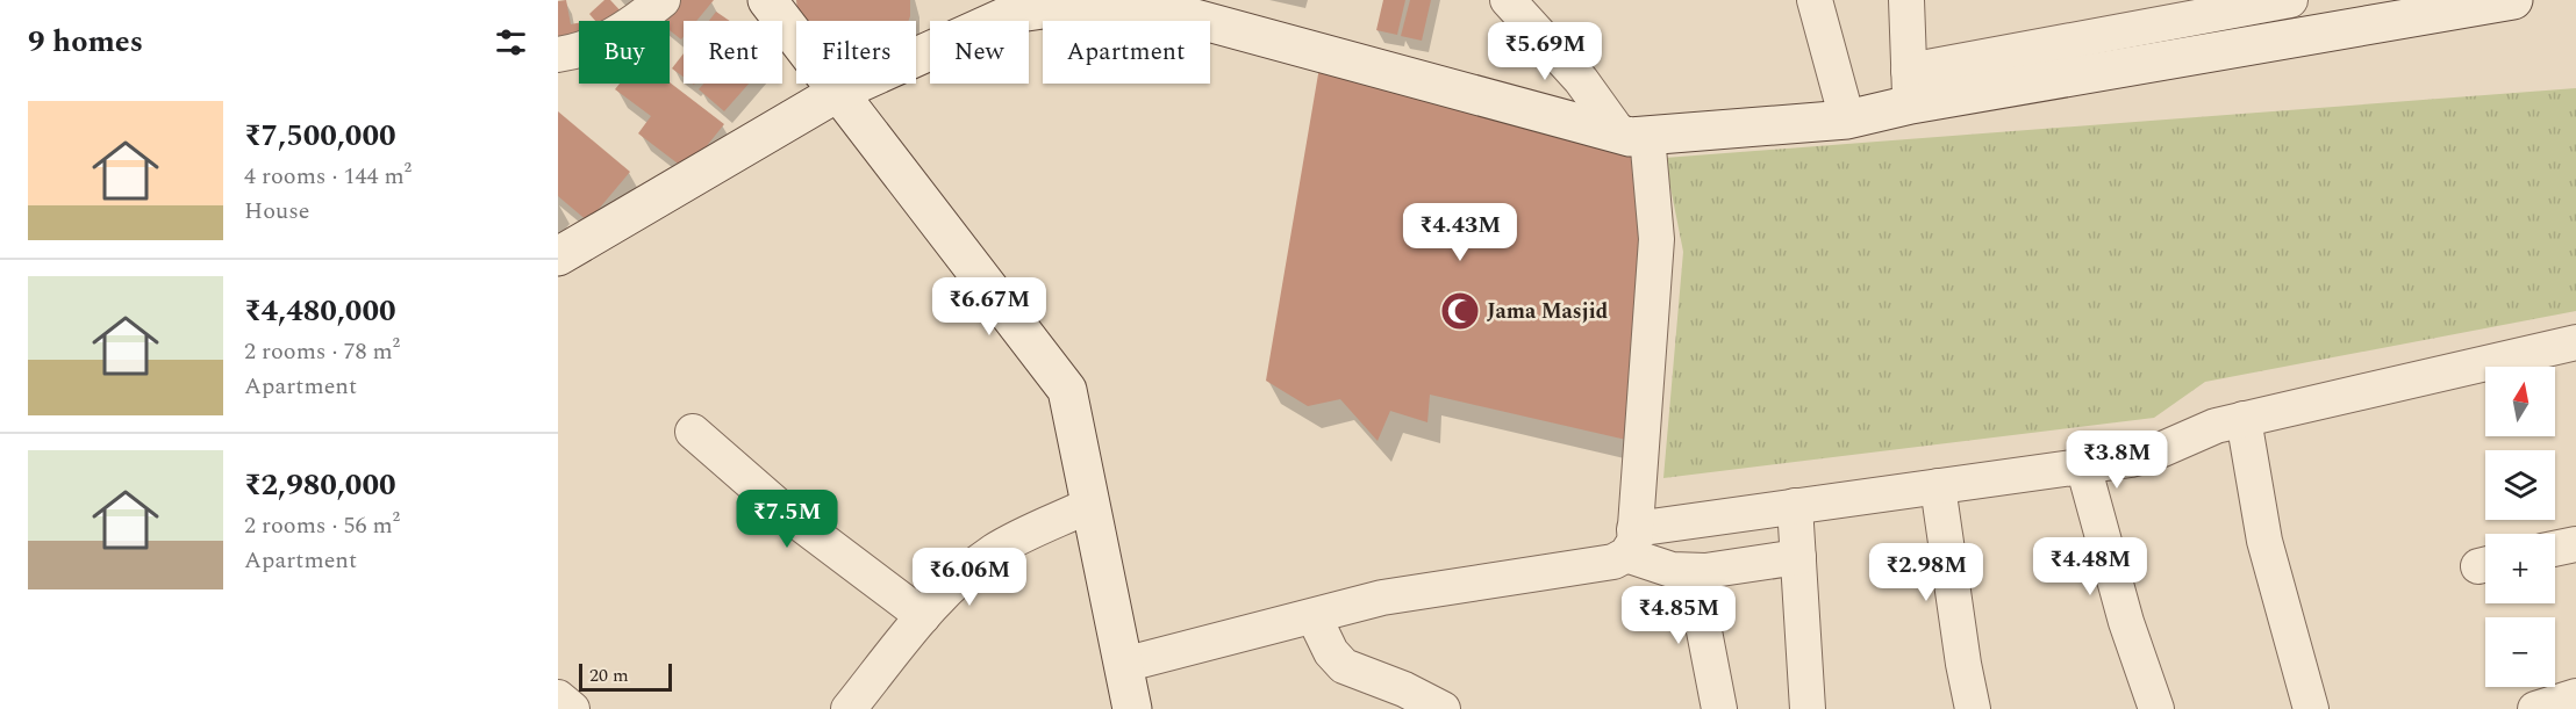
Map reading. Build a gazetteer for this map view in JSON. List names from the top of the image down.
{
  "places": {
    "mosque": ["Jama Masjid"]
  },
  "scale_bar": "20 m",
  "north": "top",
  "page": {
    "heading": "9 homes",
    "chip": [
      "Buy",
      "Rent",
      "Filters",
      "New",
      "Apartment"
    ],
    "price": [
      "₹5.69M",
      "₹4.43M",
      "₹6.67M",
      "₹3.8M",
      "₹7.5M",
      "₹4.48M",
      "₹2.98M",
      "₹6.06M",
      "₹4.85M"
    ],
    "list": [
      {
        "name": "₹7,500,000",
        "note": "4 rooms · 144 m² · House"
      },
      {
        "name": "₹4,480,000",
        "note": "2 rooms · 78 m² · Apartment"
      },
      {
        "name": "₹2,980,000",
        "note": "2 rooms · 56 m² · Apartment"
      }
    ],
    "map_buttons": ["+", "−"],
    "scale": "20 m"
  }
}
